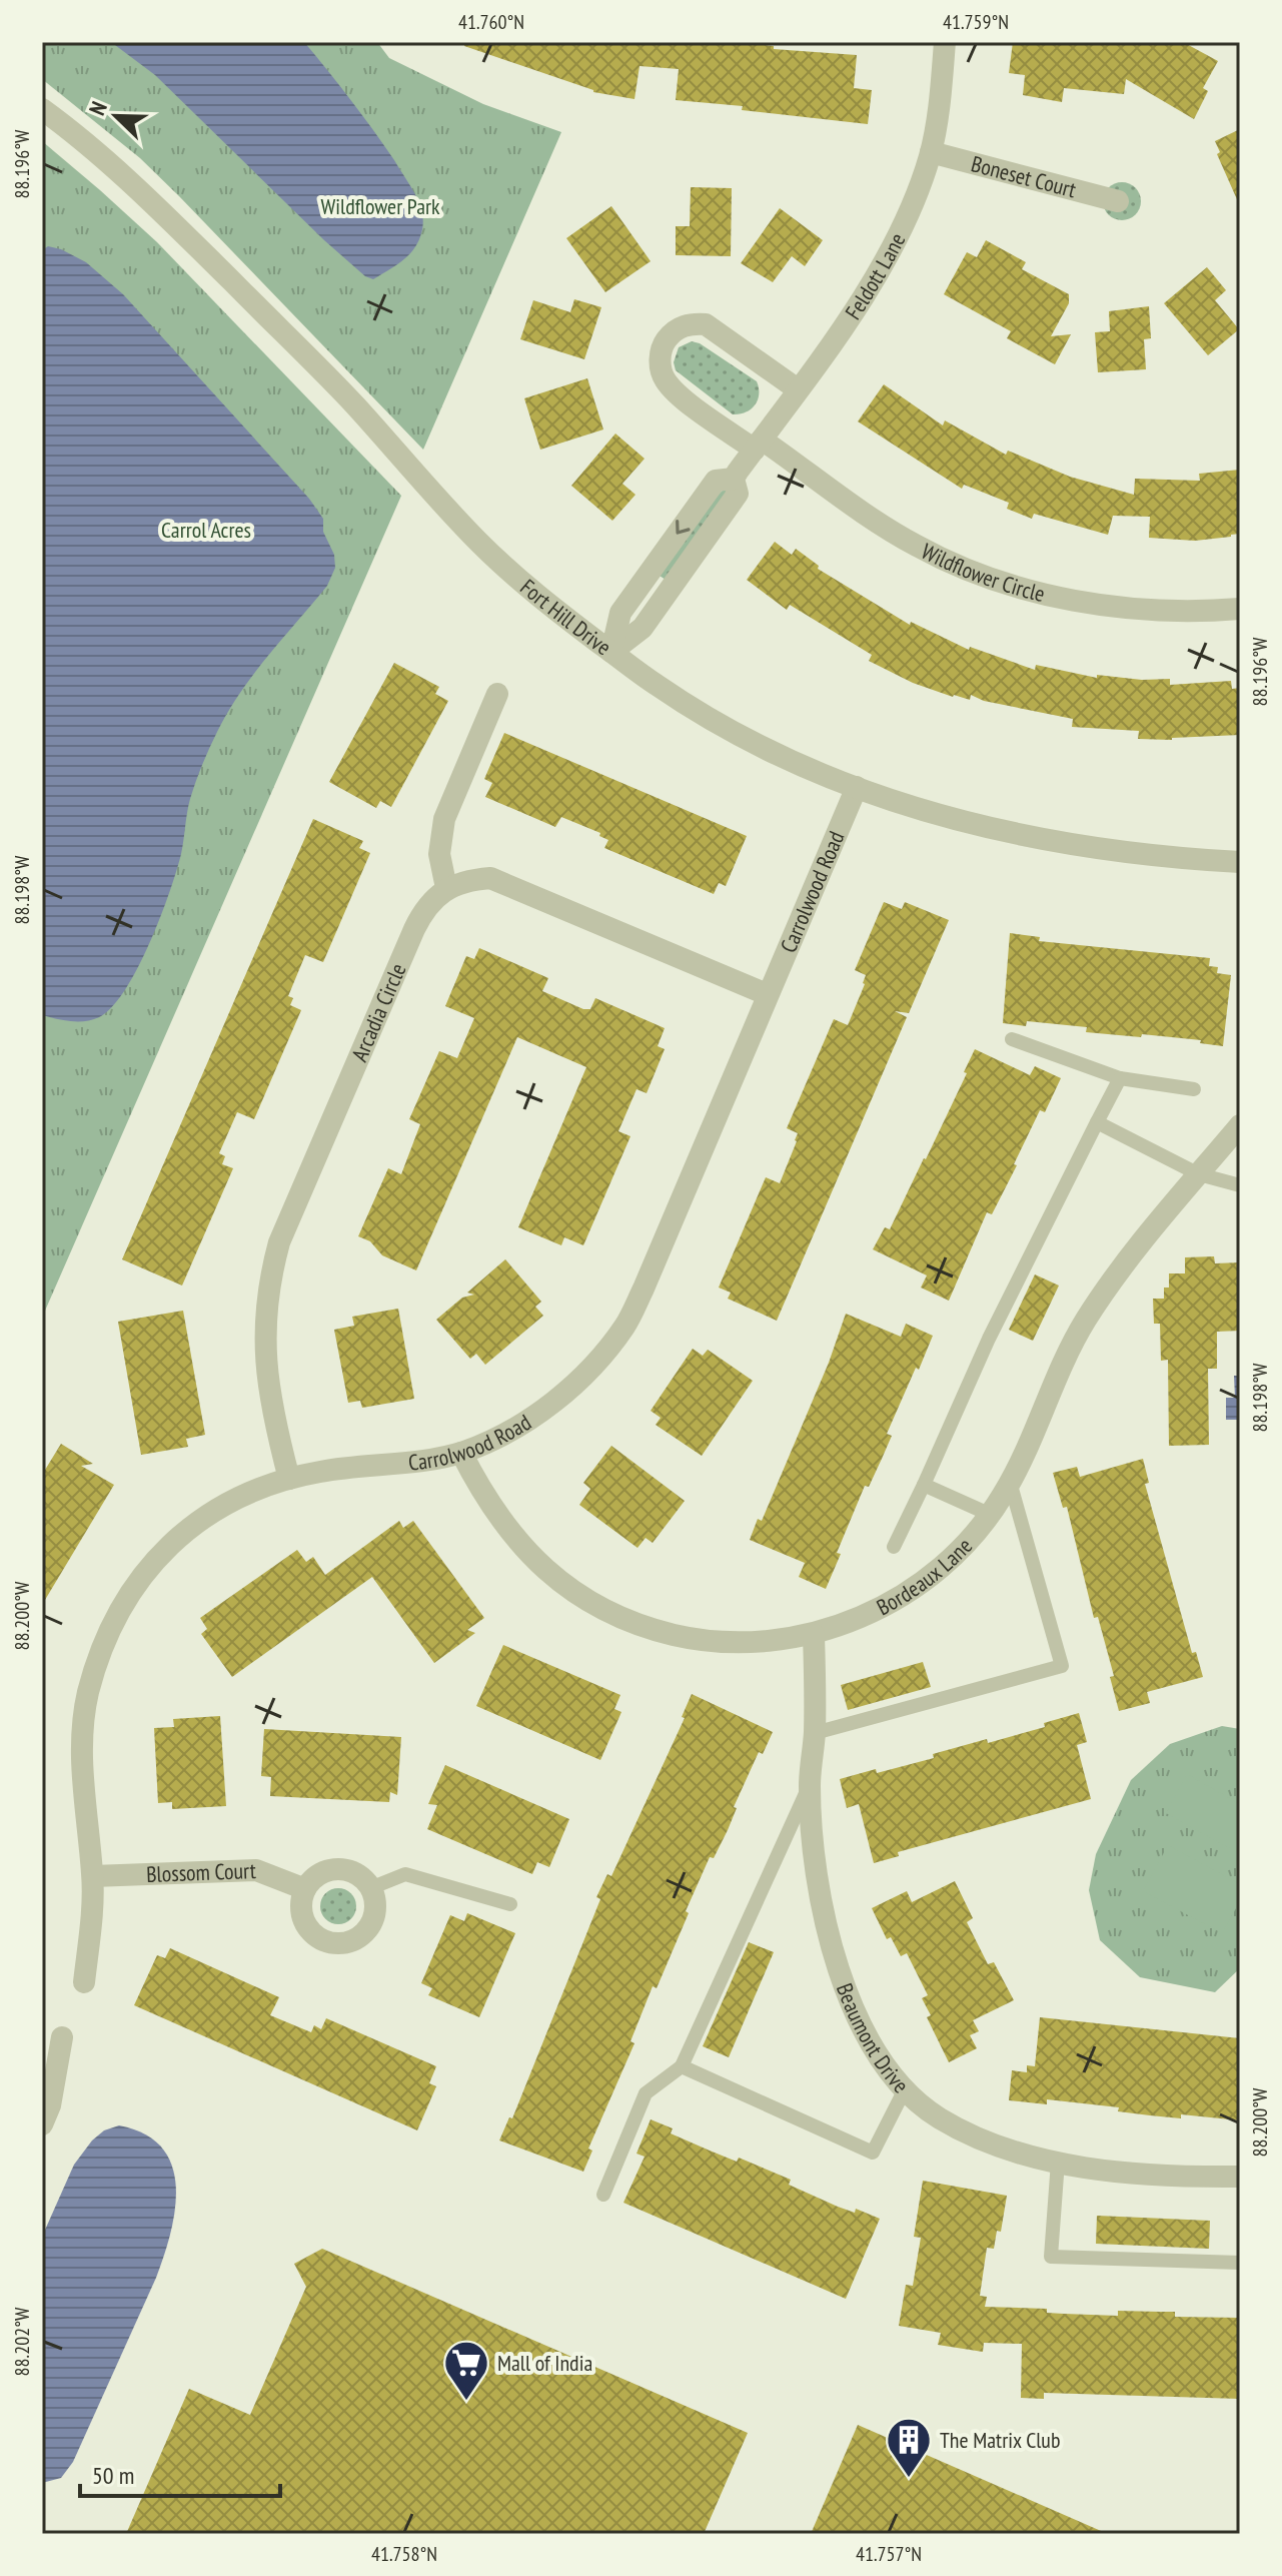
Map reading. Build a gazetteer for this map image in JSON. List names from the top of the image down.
{
  "streets": {
    "street": [
      "Boneset Court",
      "Feldott Lane",
      "Wildflower Circle",
      "Fort Hill Drive",
      "Carrolwood Road",
      "Arcadia Circle",
      "Bordeaux Lane",
      "Blossom Court",
      "Beaumont Drive"
    ]
  },
  "crossings": [
    ["Boneset Court", "Feldott Lane"],
    ["Feldott Lane", "Wildflower Circle"],
    ["Feldott Lane", "Fort Hill Drive"],
    ["Fort Hill Drive", "Carrolwood Road"],
    ["Carrolwood Road", "Arcadia Circle"],
    ["Carrolwood Road", "Bordeaux Lane"],
    ["Carrolwood Road", "Blossom Court"],
    ["Bordeaux Lane", "Beaumont Drive"]
  ],
  "parks": ["Wildflower Park", "Carrol Acres"],
  "places": {
    "supermarket": ["Mall of India"],
    "building": ["The Matrix Club"]
  },
  "scale_bar": "50 m",
  "north": "top left",
  "coordinates": [
    "41.760°N",
    "41.759°N",
    "88.196°W",
    "88.198°W",
    "88.200°W",
    "88.202°W",
    "41.758°N",
    "41.757°N"
  ]
}
